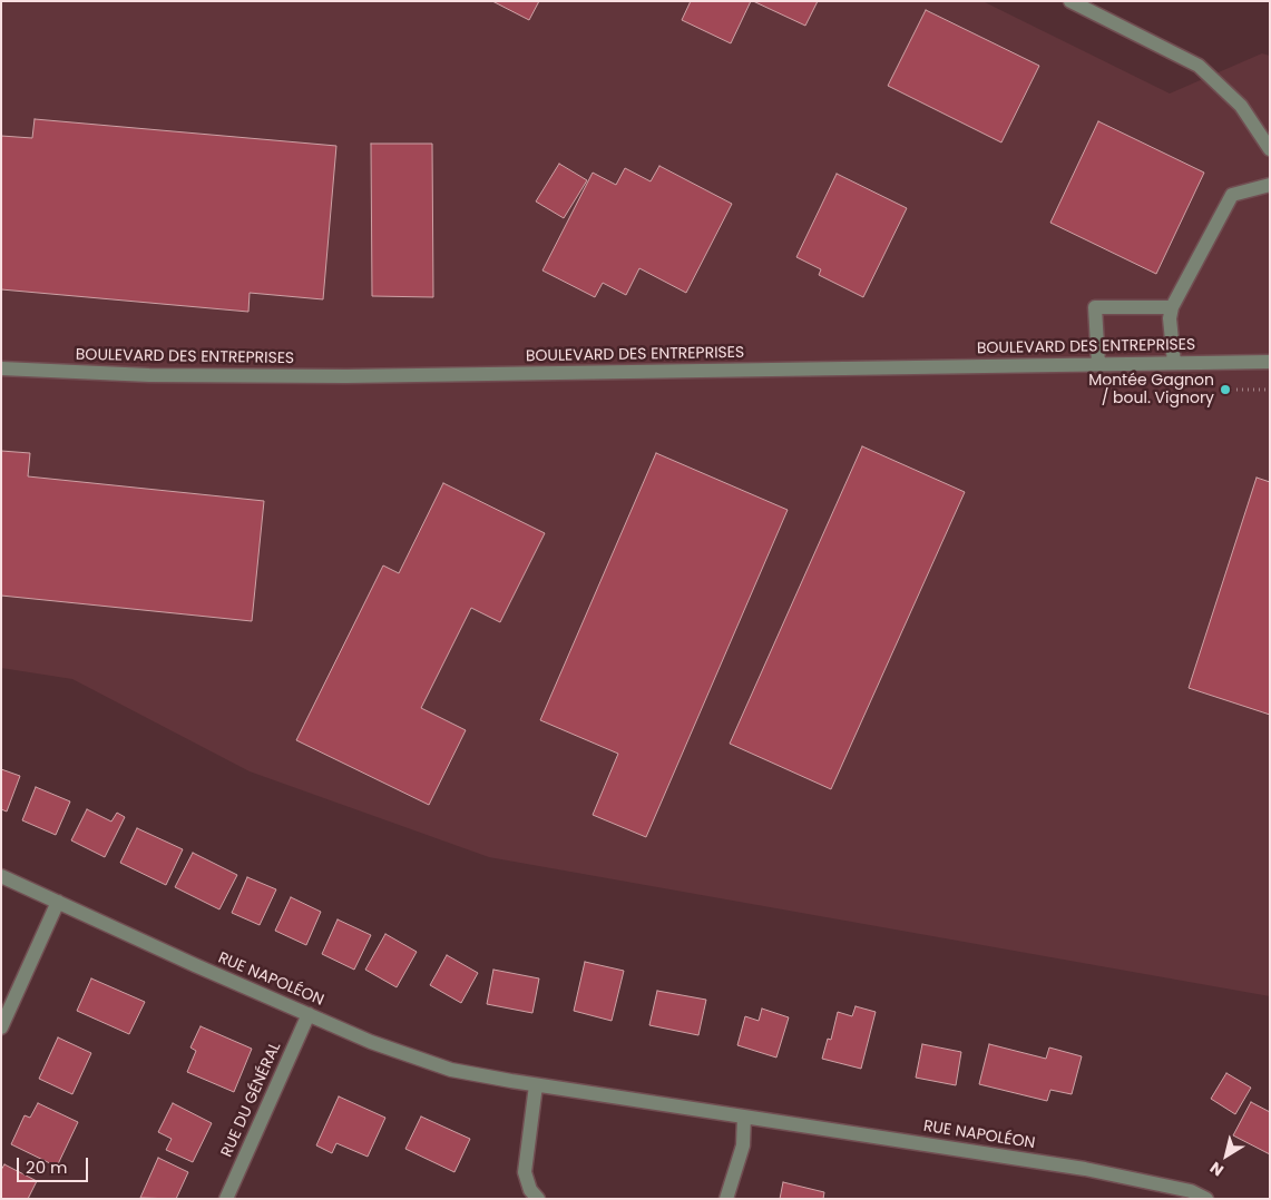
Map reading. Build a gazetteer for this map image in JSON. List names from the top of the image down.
{
  "streets": {
    "street": ["BOULEVARD DES ENTREPRISES", "RUE NAPOLÉON", "RUE DU GÉNÉRAL"]
  },
  "crossings": [
    ["RUE NAPOLÉON", "RUE DU GÉNÉRAL"]
  ],
  "places": ["Montée Gagnon / boul. Vignory"],
  "scale_bar": "20 m",
  "north": "bottom left"
}
